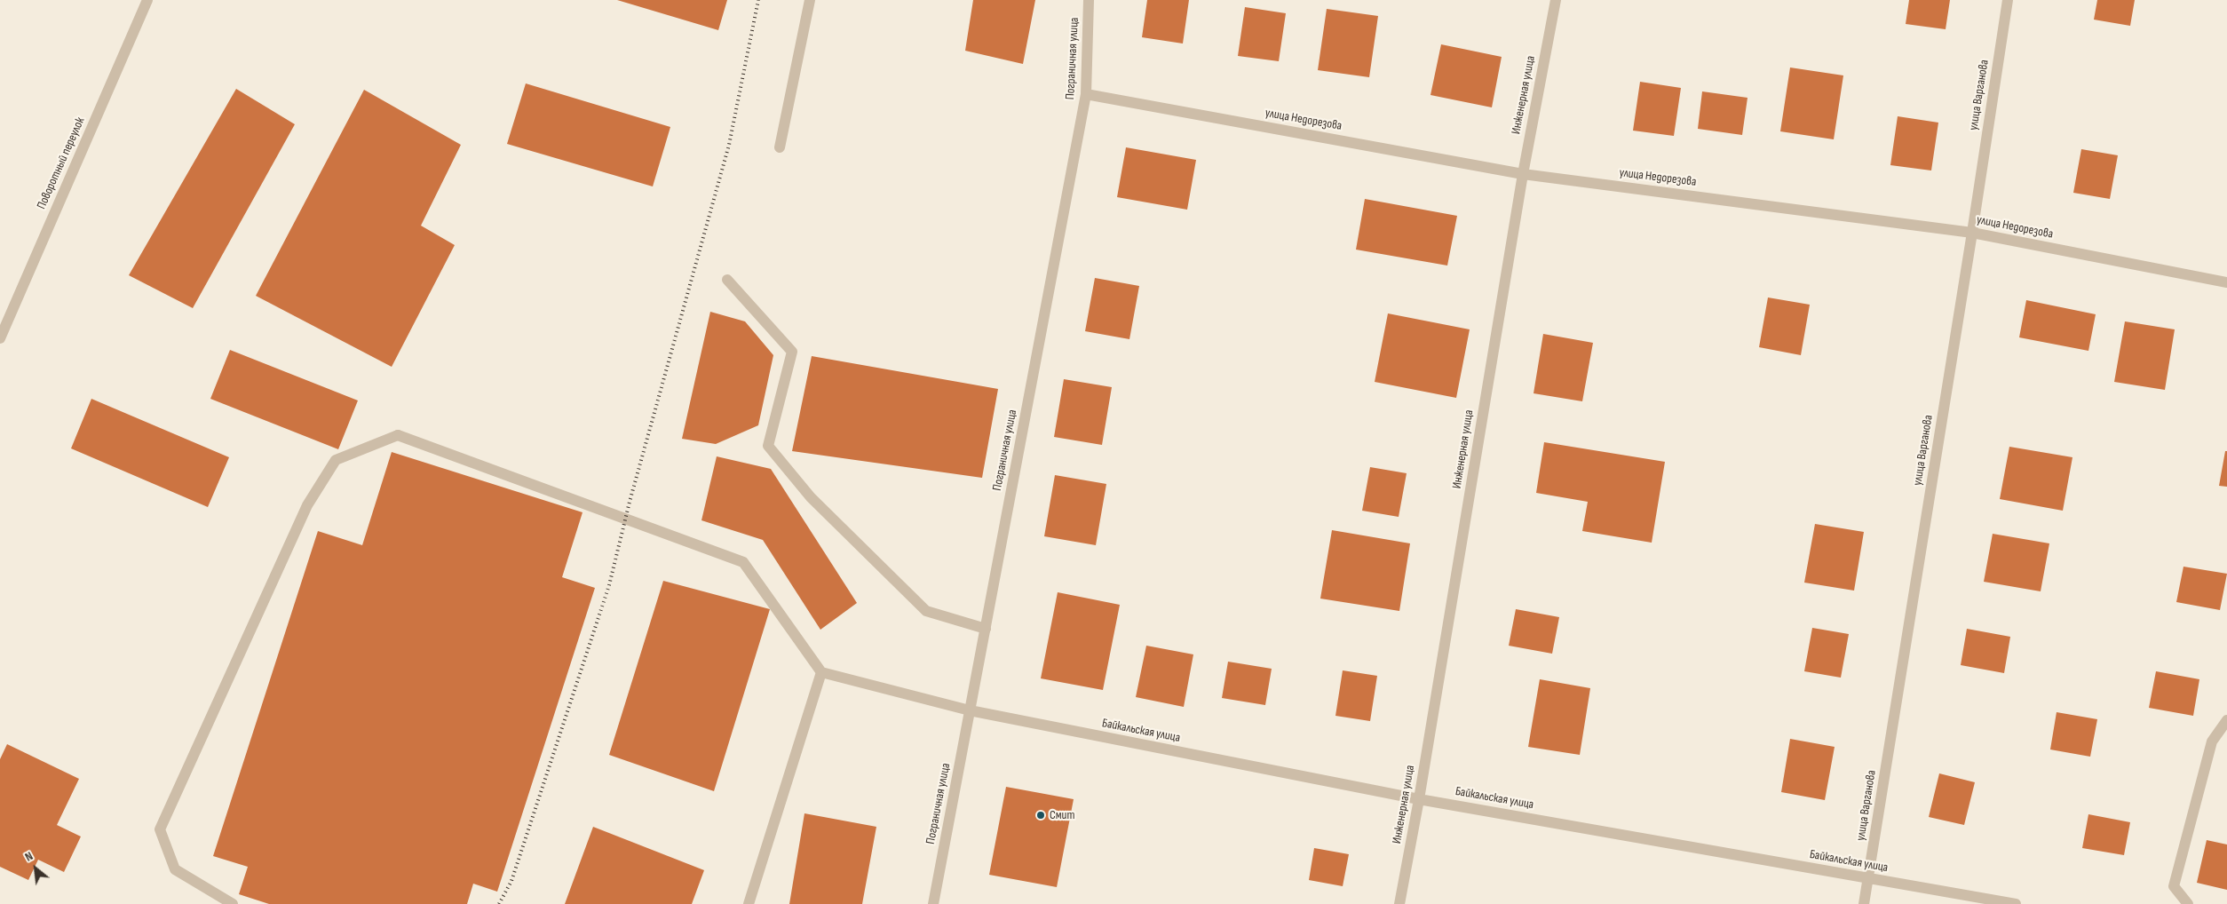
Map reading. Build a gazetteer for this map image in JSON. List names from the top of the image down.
{
  "streets": {
    "street": [
      "Пограничная улица",
      "Инженерная улица",
      "улица Варганова",
      "улица Недорезова",
      "Поворотный переулок",
      "Байкальская улица"
    ]
  },
  "crossings": [
    ["Пограничная улица", "улица Недорезова"],
    ["Пограничная улица", "Байкальская улица"],
    ["Инженерная улица", "улица Недорезова"],
    ["Инженерная улица", "Байкальская улица"],
    ["улица Варганова", "улица Недорезова"],
    ["улица Варганова", "Байкальская улица"]
  ],
  "places": ["Смит"],
  "north": "top left"
}
